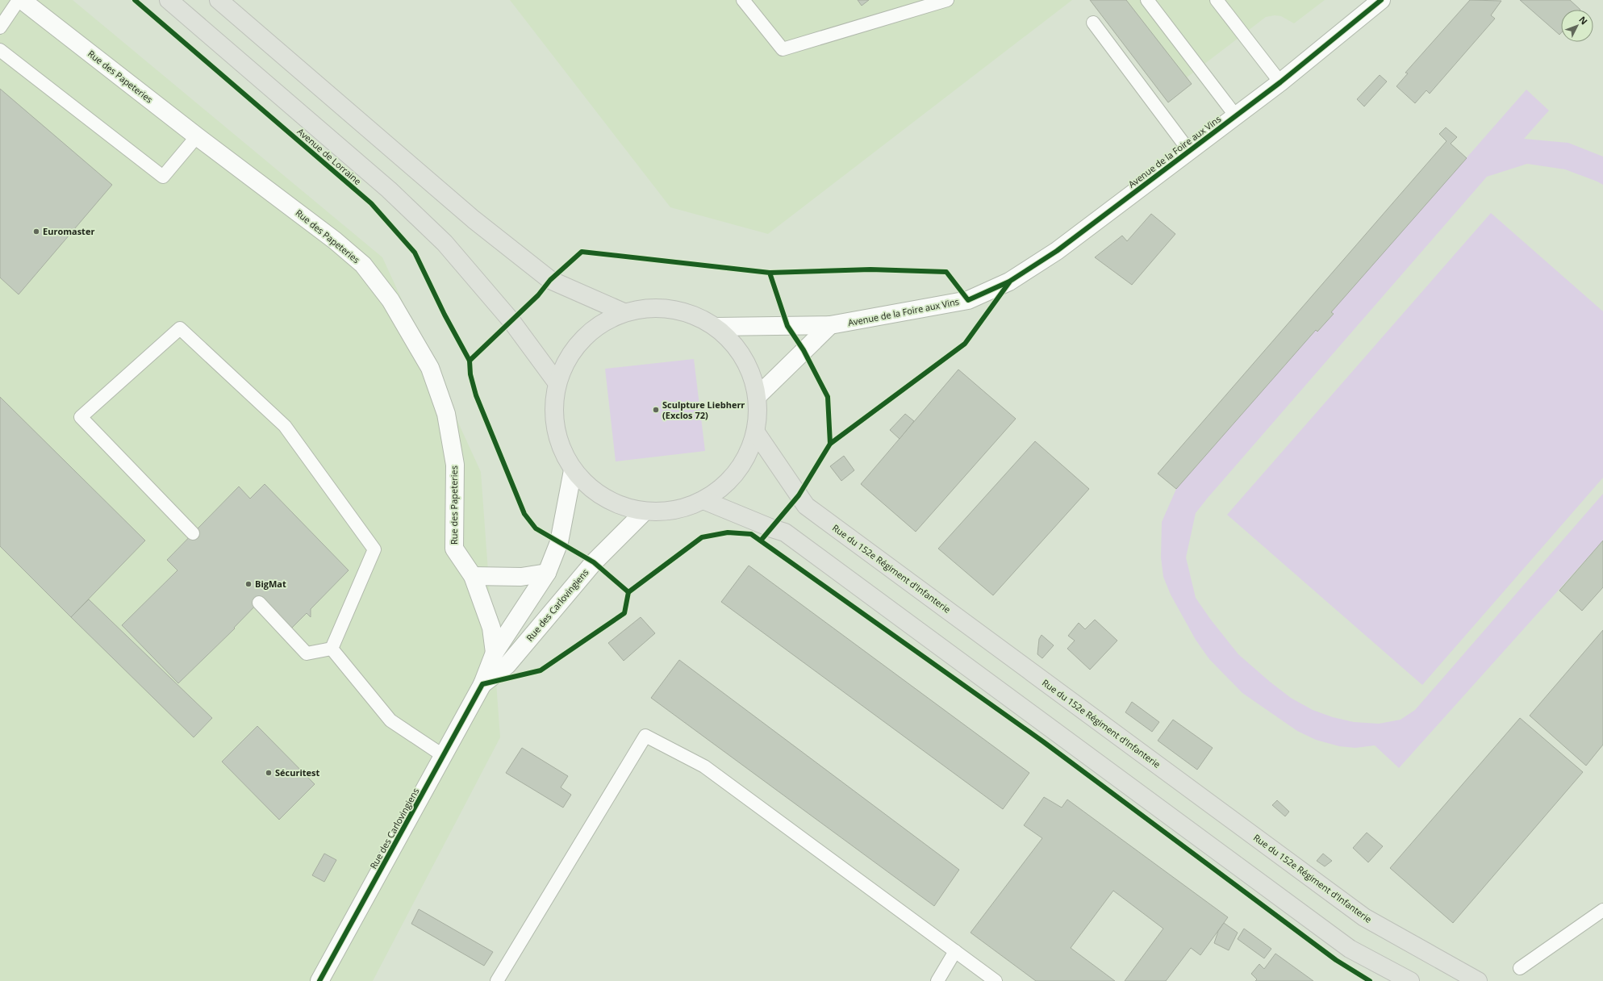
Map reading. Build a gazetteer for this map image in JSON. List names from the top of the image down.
{
  "streets": {
    "main road": ["Avenue de Lorraine", "Rue du 152e Régiment d'Infanterie"],
    "street": ["Rue des Papeteries", "Avenue de la Foire aux Vins", "Rue des Carlovingiens"]
  },
  "crossings": [
    ["Rue des Papeteries", "Rue des Carlovingiens"]
  ],
  "places": [
    "Euromaster",
    "Sculpture Liebherr (Exclos 72)",
    "BigMat",
    "Sécuritest"
  ],
  "north": "top right"
}
